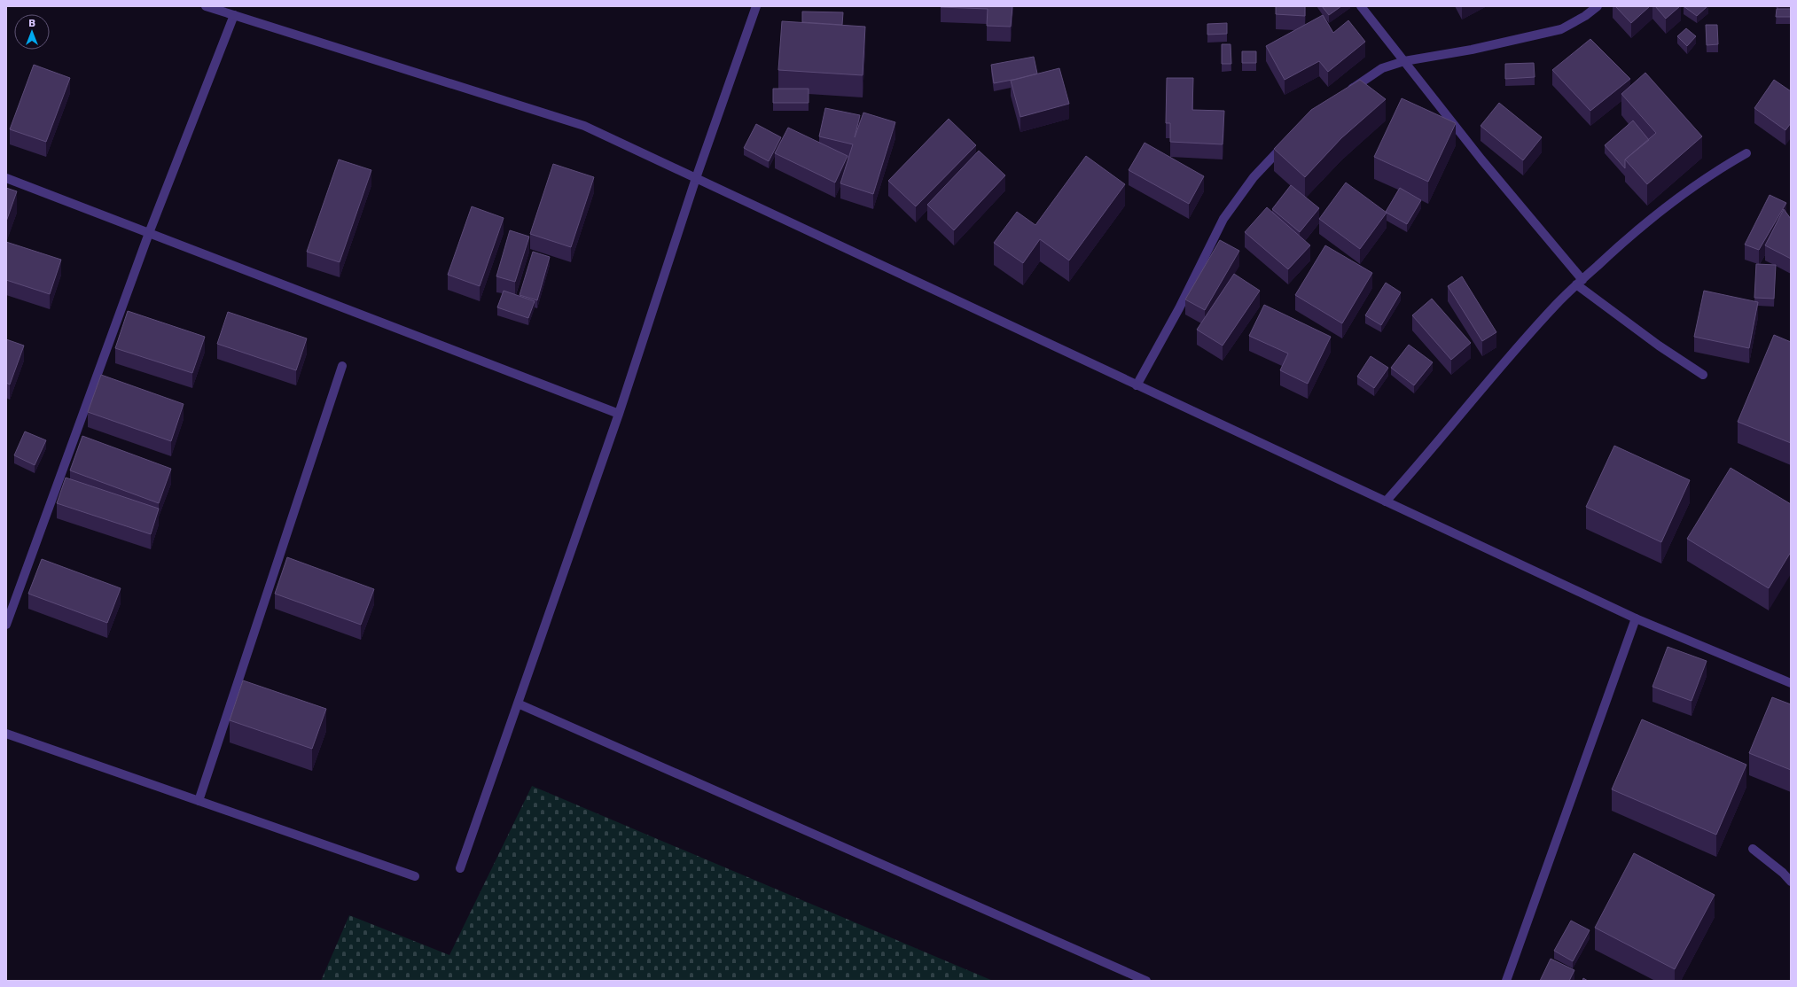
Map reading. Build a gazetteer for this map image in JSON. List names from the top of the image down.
{
  "north": "top"
}
